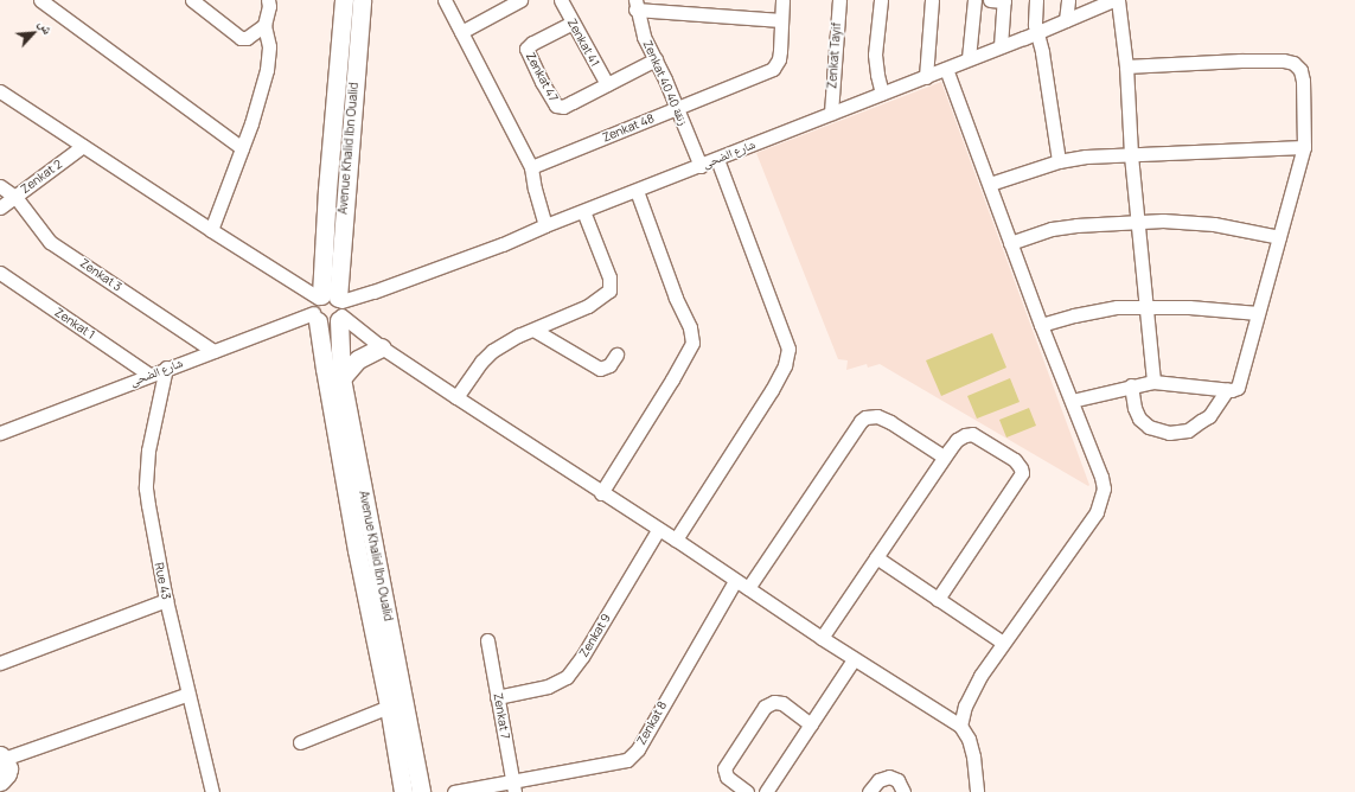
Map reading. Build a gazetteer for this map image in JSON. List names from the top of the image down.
{
  "streets": {
    "main road": ["Avenue Khalid Ibn Oualid"],
    "street": [
      "Zenkat 41",
      "Zenkat Tayif",
      "Zenkat 47",
      "Zenkat 40 زنقة 40",
      "Zenkat 48",
      "شارع الضحى",
      "Zenkat 2",
      "Zenkat 3",
      "Zenkat 1",
      "Rue 43",
      "Zenkat 9",
      "Zenkat 7",
      "Zenkat 8"
    ]
  },
  "crossings": [
    ["Zenkat 41", "Zenkat 47"],
    ["Zenkat Tayif", "شارع الضحى"],
    ["Zenkat 47", "Zenkat 40 زنقة 40"],
    ["Zenkat 40 زنقة 40", "Zenkat 48"],
    ["Zenkat 40 زنقة 40", "شارع الضحى"],
    ["Avenue Khalid Ibn Oualid", "شارع الضحى"],
    ["شارع الضحى", "Zenkat 3"],
    ["شارع الضحى", "Zenkat 1"],
    ["شارع الضحى", "Rue 43"],
    ["Zenkat 2", "Zenkat 3"],
    ["Zenkat 9", "Zenkat 7"],
    ["Zenkat 7", "Zenkat 8"]
  ],
  "north": "top right"
}
